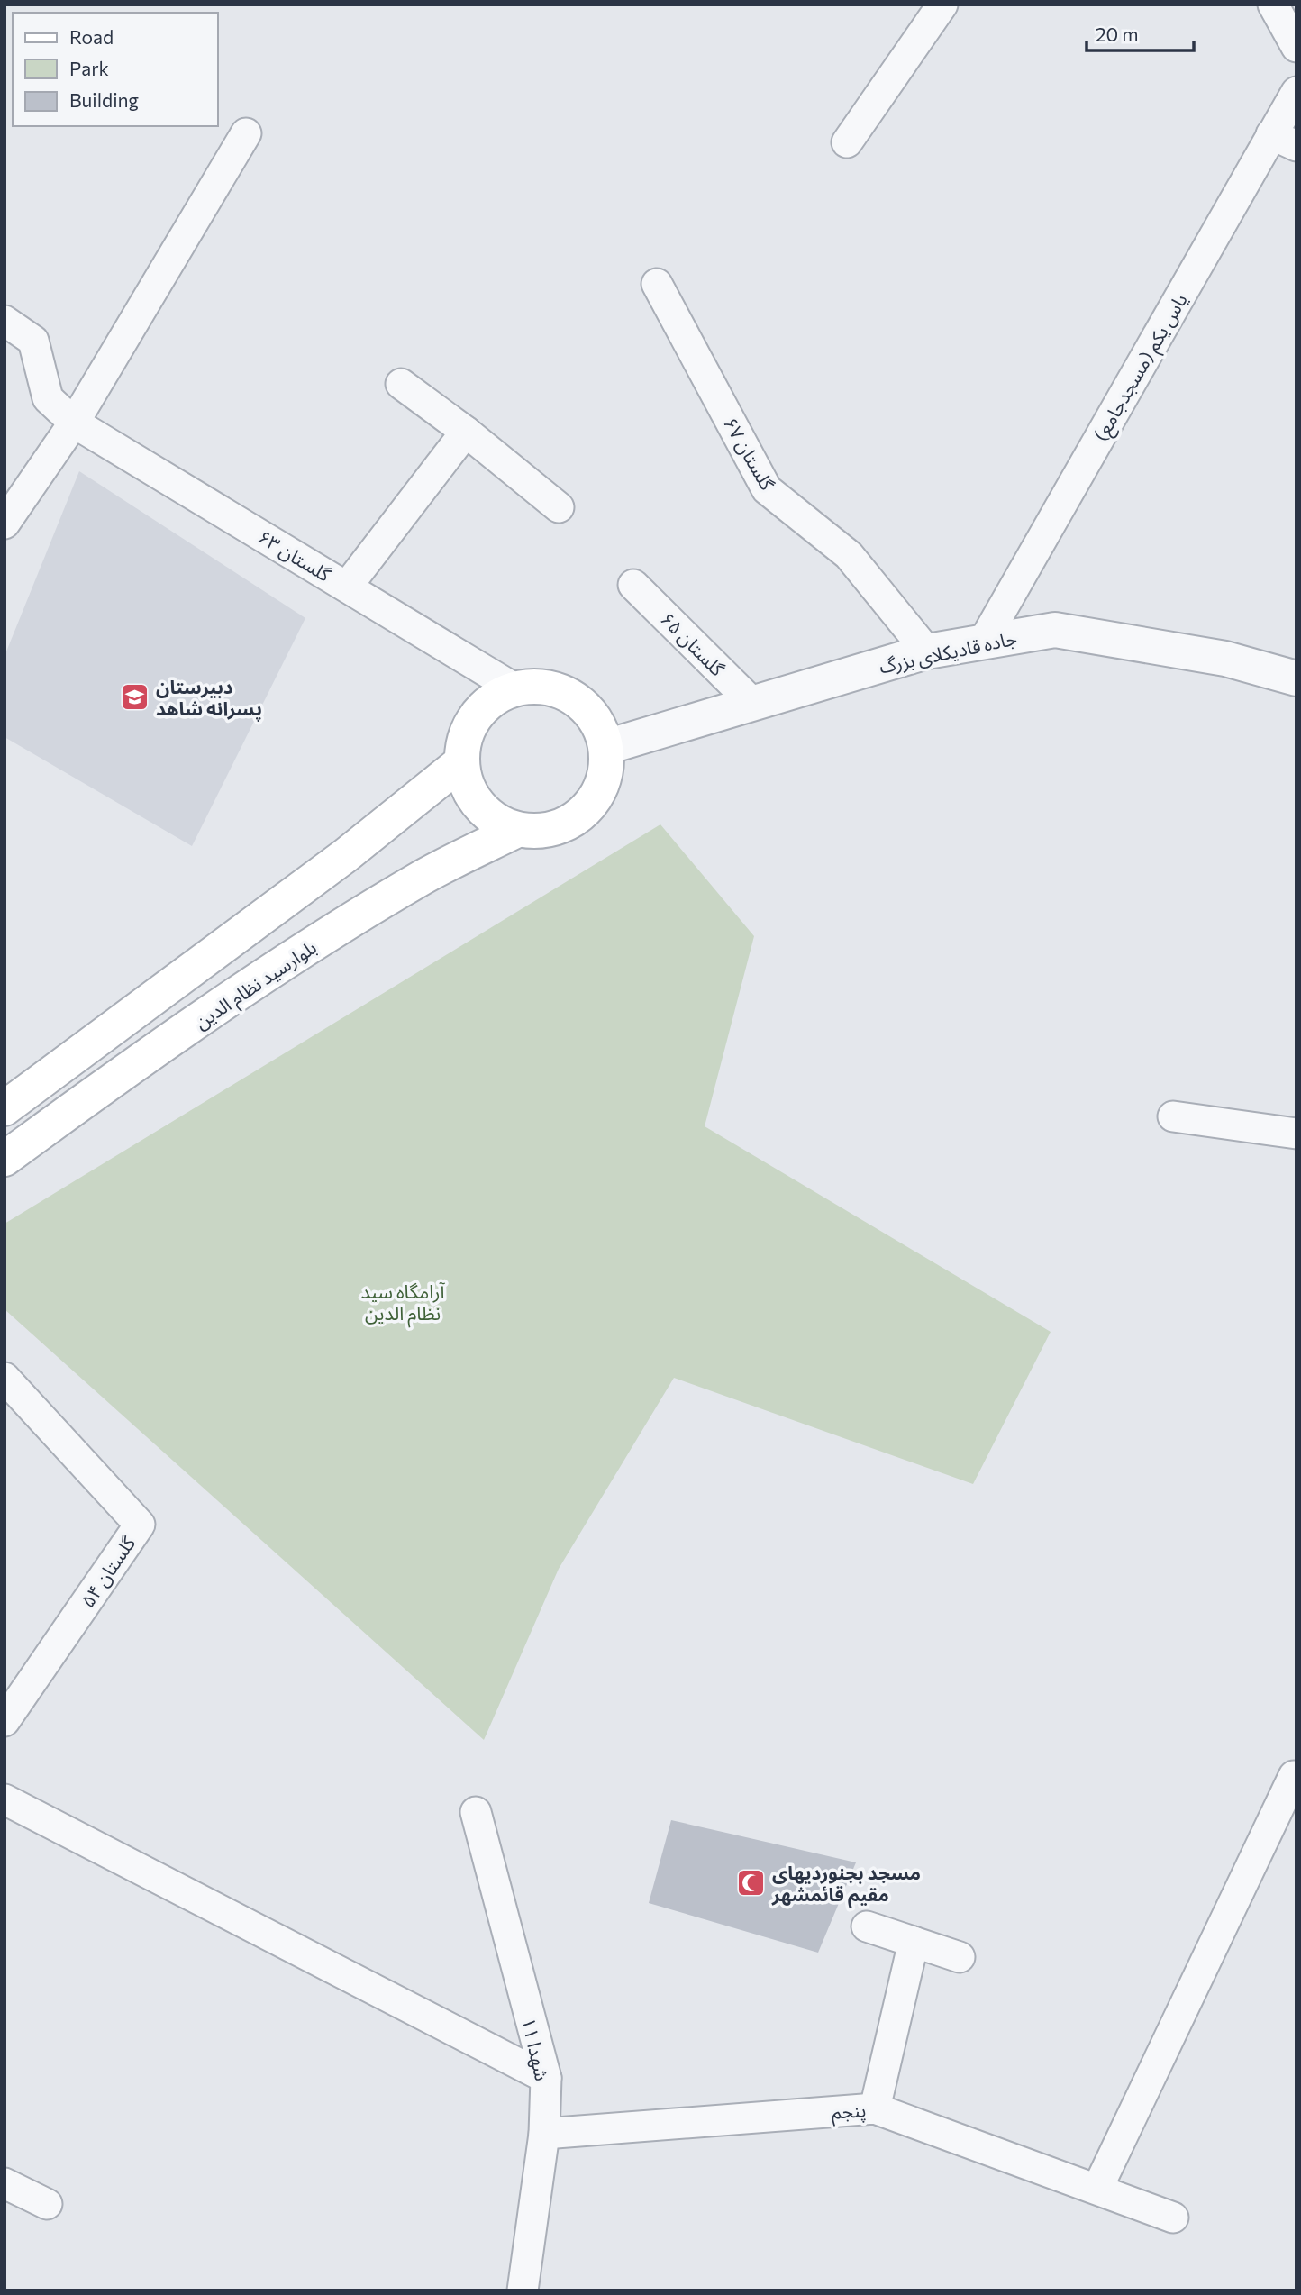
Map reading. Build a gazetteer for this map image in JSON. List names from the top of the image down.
{
  "streets": {
    "main road": ["بلوارسید نظام الدین"],
    "street": [
      "یاس یکم (مسجدجامع)",
      "گلستان ۶۷",
      "گلستان ۶۳",
      "گلستان ۶۵",
      "جاده قادیکلای بزرگ",
      "گلستان ۵۴",
      "شهدا ۱۱",
      "پنجم"
    ]
  },
  "crossings": [
    ["یاس یکم (مسجدجامع)", "جاده قادیکلای بزرگ"],
    ["گلستان ۶۷", "جاده قادیکلای بزرگ"],
    ["گلستان ۶۳", "جاده قادیکلای بزرگ"],
    ["گلستان ۶۳", "بلوارسید نظام الدین"],
    ["گلستان ۶۵", "جاده قادیکلای بزرگ"],
    ["جاده قادیکلای بزرگ", "بلوارسید نظام الدین"],
    ["شهدا ۱۱", "پنجم"]
  ],
  "parks": ["آرامگاه سید نظام الدین"],
  "places": {
    "school or university": ["دبیرستان پسرانه شاهد"],
    "mosque": ["مسجد بجنوردیهای مقیم قائمشهر"]
  },
  "legend": ["Road", "Park", "Building"],
  "scale_bar": "20 m"
}
